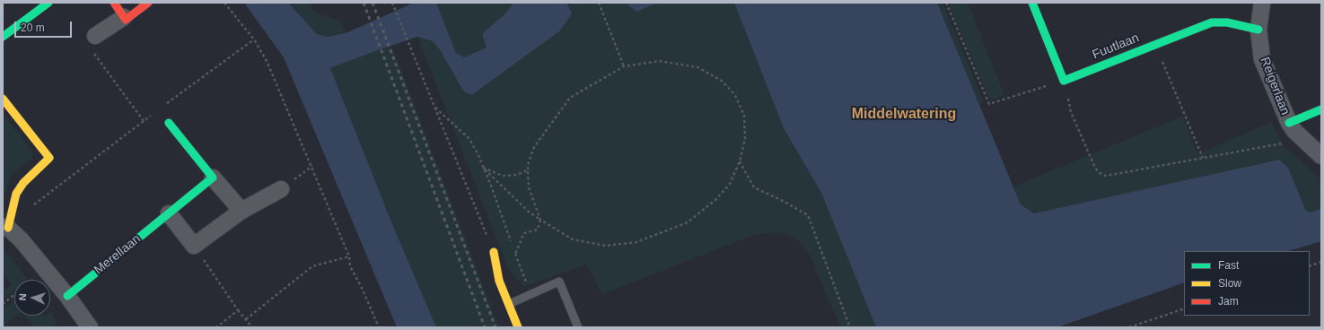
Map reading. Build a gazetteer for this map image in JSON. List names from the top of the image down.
{
  "streets": {
    "street": ["Fuutlaan", "Reigerlaan", "Merellaan"]
  },
  "crossings": [
    ["Fuutlaan", "Reigerlaan"]
  ],
  "districts": ["Middelwatering"],
  "legend": ["Fast", "Slow", "Jam"],
  "scale_bar": "20 m",
  "north": "left"
}
